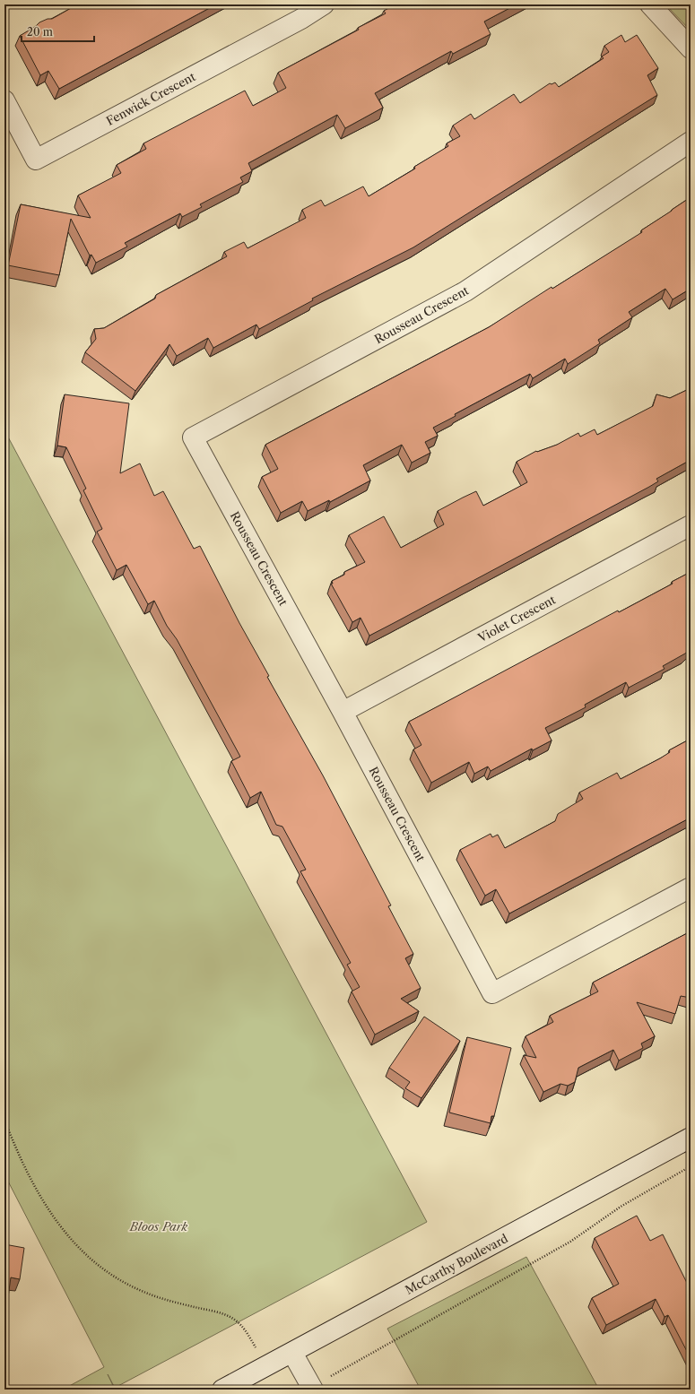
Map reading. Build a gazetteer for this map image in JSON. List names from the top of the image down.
{
  "streets": {
    "street": [
      "Fenwick Crescent",
      "Rousseau Crescent",
      "Violet Crescent",
      "McCarthy Boulevard"
    ]
  },
  "crossings": [
    ["Rousseau Crescent", "Violet Crescent"]
  ],
  "parks": ["Bloos Park"],
  "scale_bar": "20 m"
}
